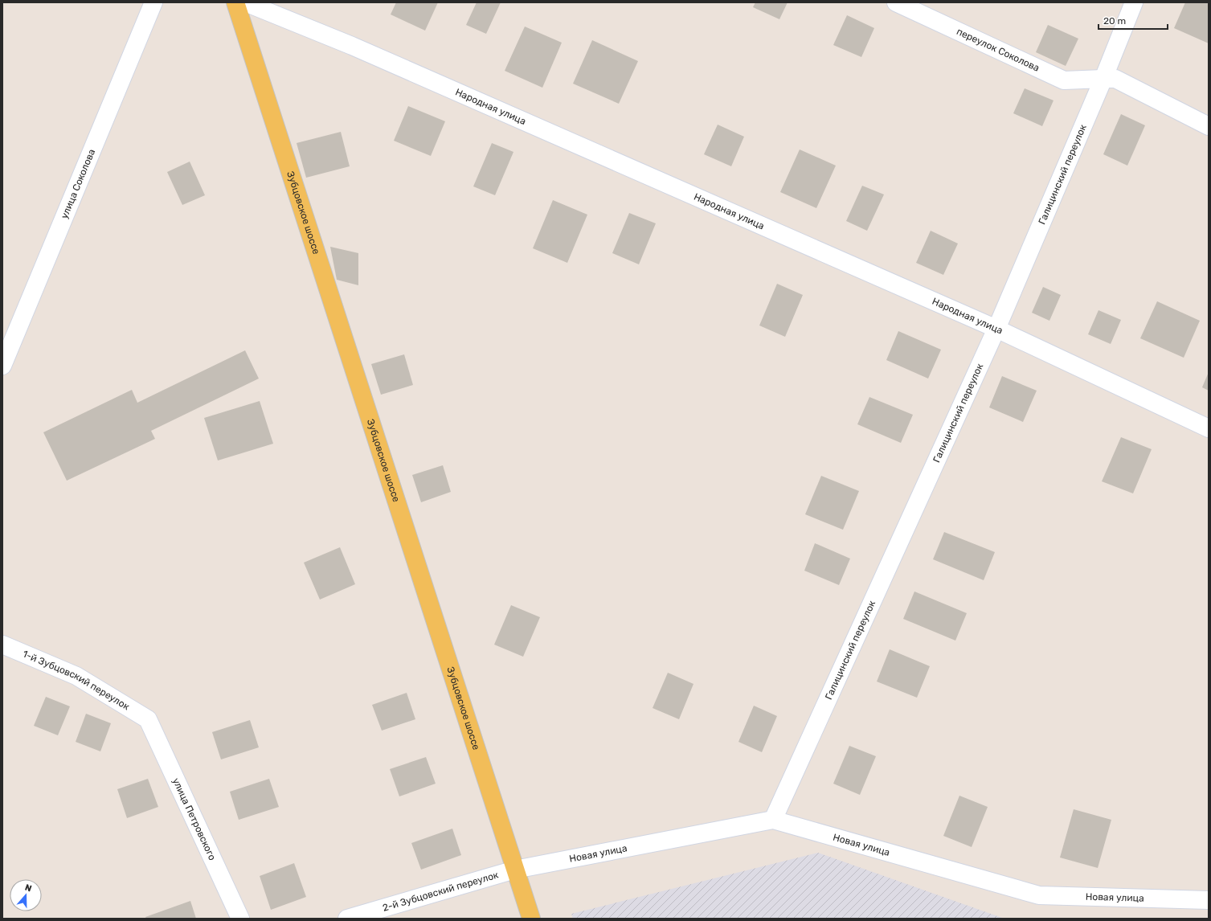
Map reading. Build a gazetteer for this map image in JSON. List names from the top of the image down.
{
  "streets": {
    "main road": ["Зубцовское шоссе"],
    "street": [
      "переулок Соколова",
      "Народная улица",
      "Галицинский переулок",
      "улица Соколова",
      "1-й Зубцовский переулок",
      "улица Петровского",
      "Новая улица",
      "2-й Зубцовский переулок"
    ]
  },
  "crossings": [
    ["переулок Соколова", "Галицинский переулок"],
    ["Народная улица", "Галицинский переулок"],
    ["Галицинский переулок", "Новая улица"],
    ["Зубцовское шоссе", "Новая улица"],
    ["Зубцовское шоссе", "2-й Зубцовский переулок"],
    ["1-й Зубцовский переулок", "улица Петровского"],
    ["Новая улица", "2-й Зубцовский переулок"]
  ],
  "scale_bar": "20 m",
  "north": "top"
}
